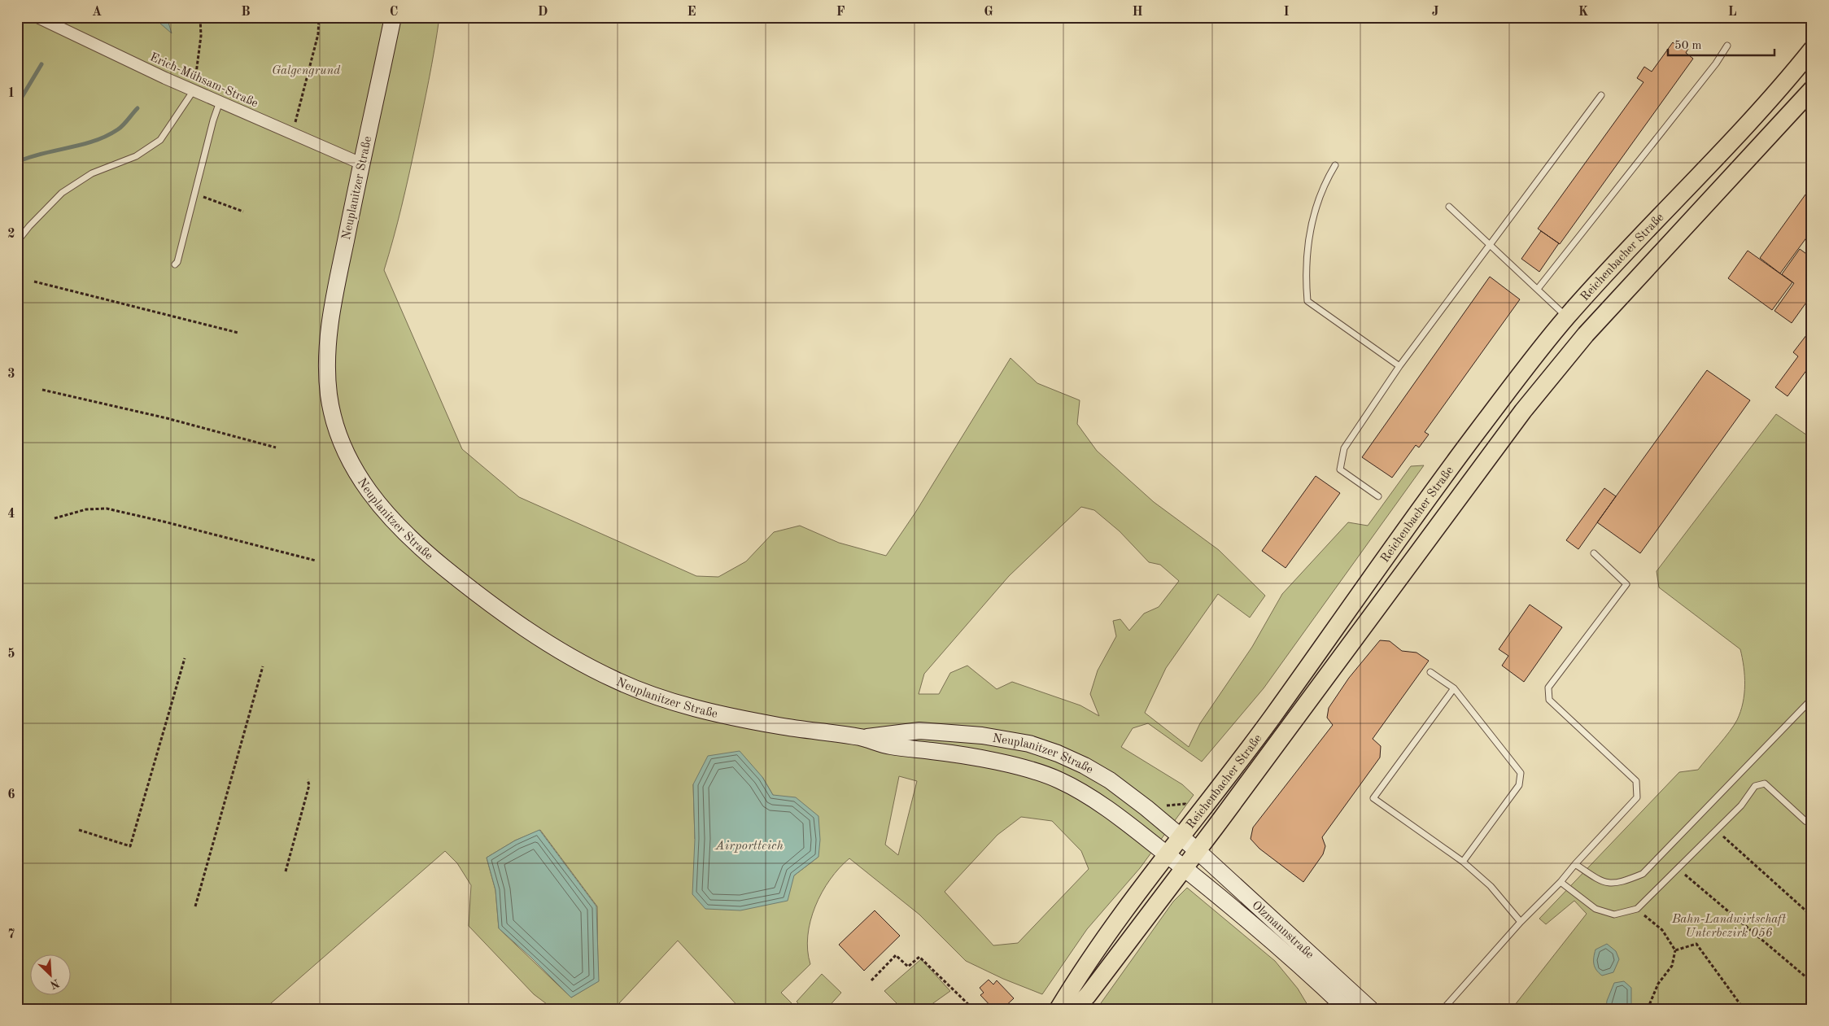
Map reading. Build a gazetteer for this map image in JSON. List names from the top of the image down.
{
  "streets": {
    "main road": ["Neuplanitzer Straße", "Reichenbacher Straße", "Olzmannstraße"],
    "street": ["Erich-Mühsam-Straße"]
  },
  "crossings": [
    ["Erich-Mühsam-Straße", "Neuplanitzer Straße"],
    ["Neuplanitzer Straße", "Reichenbacher Straße"],
    ["Neuplanitzer Straße", "Olzmannstraße"],
    ["Reichenbacher Straße", "Olzmannstraße"]
  ],
  "water": ["Airportteich"],
  "parks": ["Galgengrund", "Bahn-Landwirtschaft Unterbezirk 056"],
  "scale_bar": "50 m",
  "north": "bottom right",
  "grid": {
    "columns": [
      "A",
      "B",
      "C",
      "D",
      "E",
      "F",
      "G",
      "H",
      "I",
      "J",
      "K",
      "L"
    ],
    "rows": [
      "1",
      "2",
      "3",
      "4",
      "5",
      "6",
      "7"
    ]
  }
}
